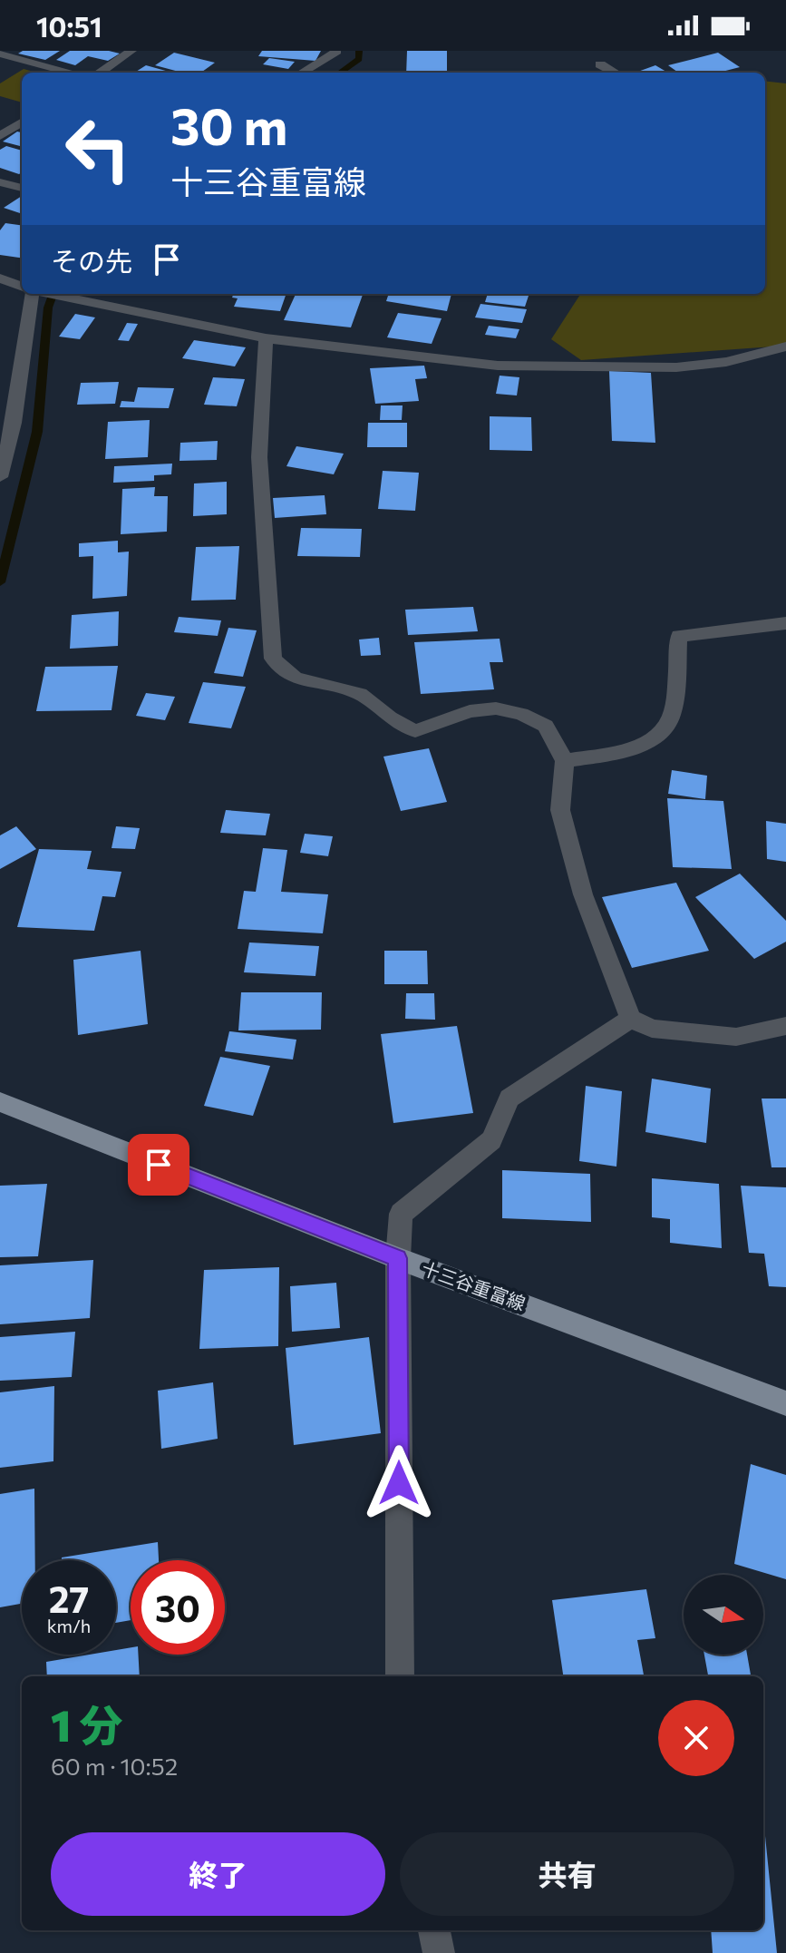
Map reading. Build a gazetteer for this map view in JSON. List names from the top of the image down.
{
  "streets": {
    "main road": ["十三谷重富線"]
  },
  "north": "right",
  "page": {
    "status": "10:51",
    "turn": ["30 m", "十三谷重富線"],
    "then": "その先",
    "speed": "27 km/h",
    "limit": "30",
    "heading": ["1 分", "60 m · 10:52"],
    "buttons": ["終了", "共有"]
  }
}
